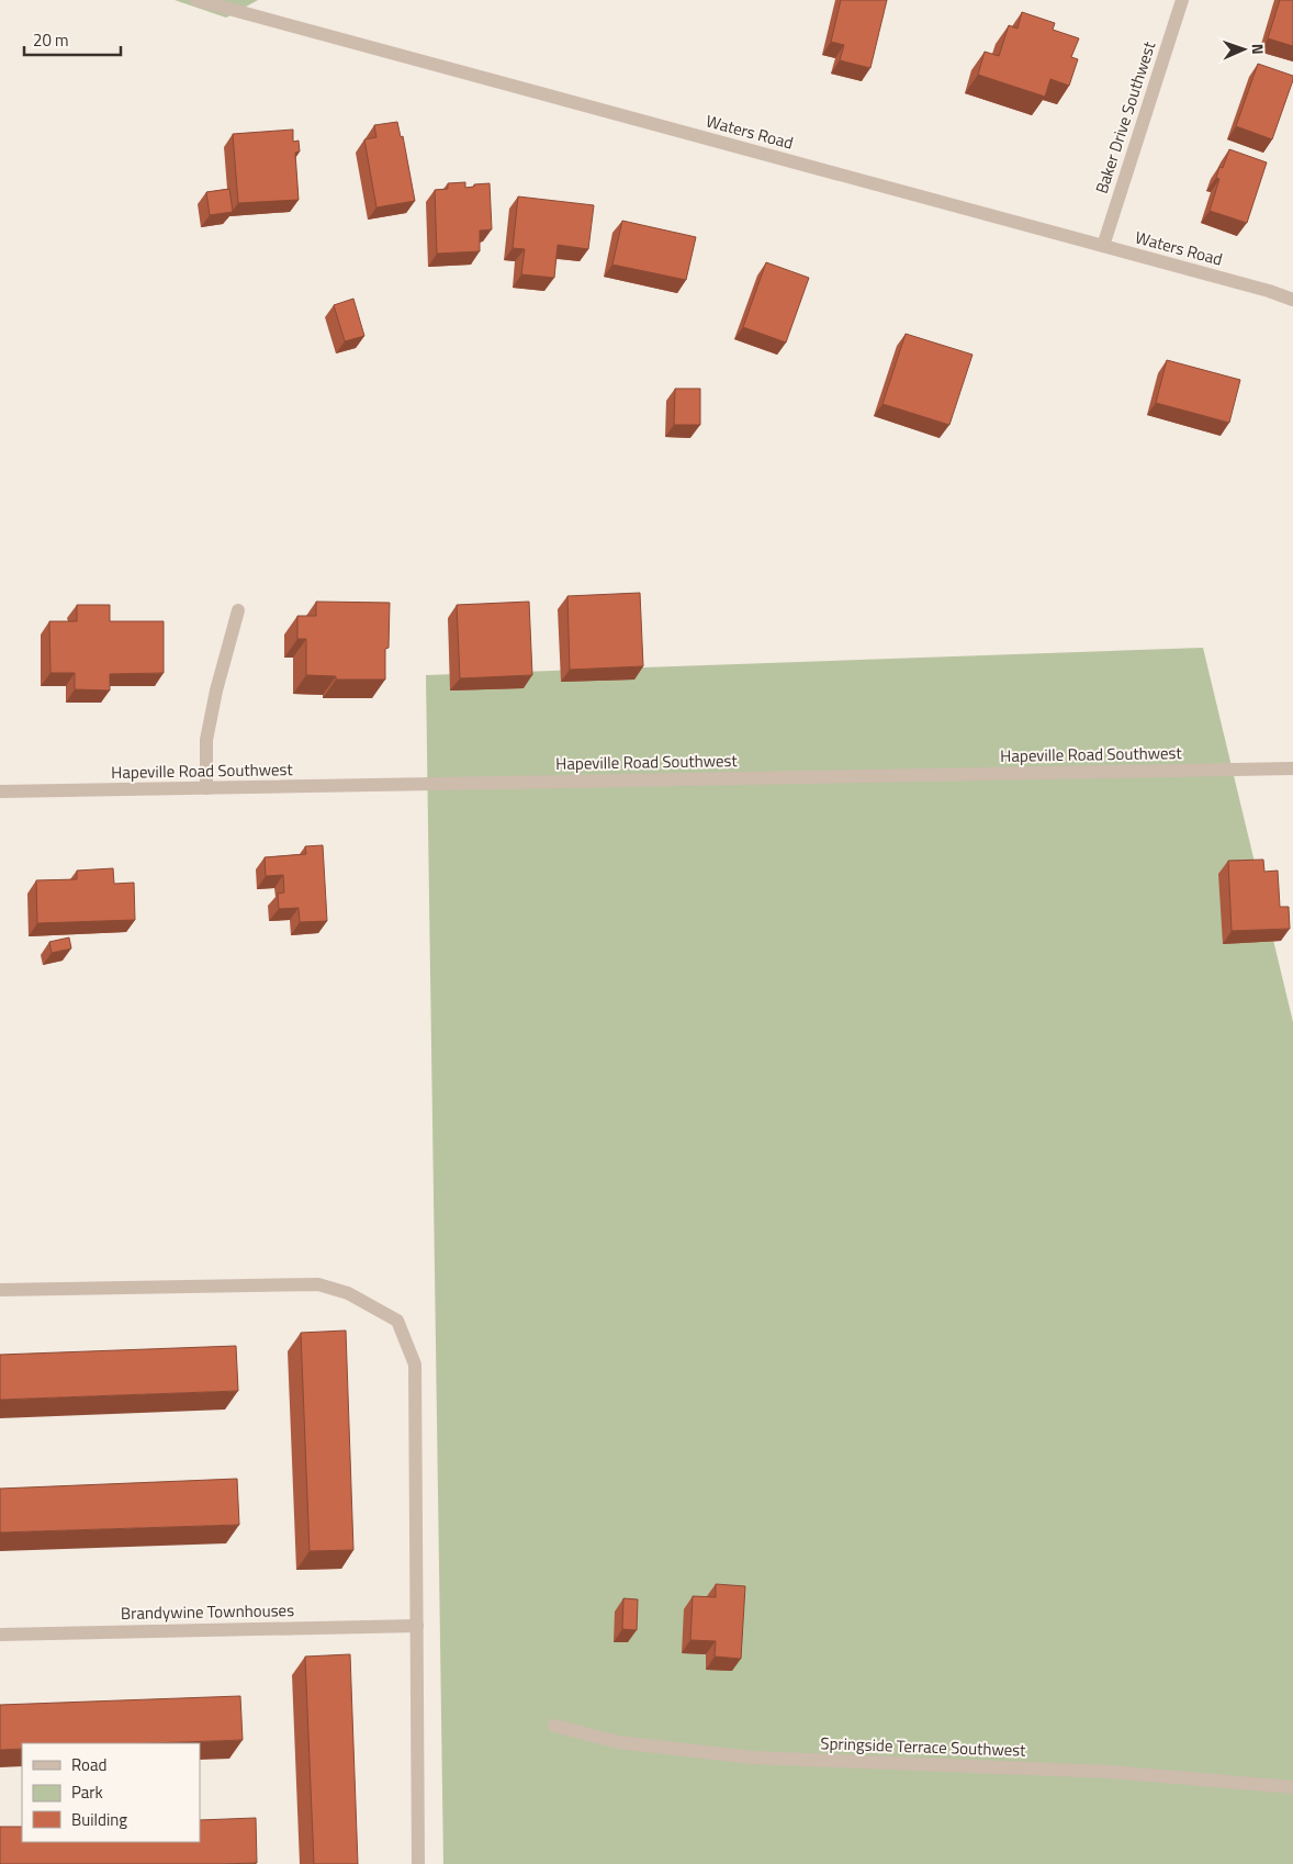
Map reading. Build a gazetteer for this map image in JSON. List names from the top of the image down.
{
  "streets": {
    "street": [
      "Baker Drive Southwest",
      "Waters Road",
      "Hapeville Road Southwest",
      "Brandywine Townhouses",
      "Springside Terrace Southwest"
    ]
  },
  "crossings": [
    ["Baker Drive Southwest", "Waters Road"]
  ],
  "legend": ["Road", "Park", "Building"],
  "scale_bar": "20 m",
  "north": "right"
}
